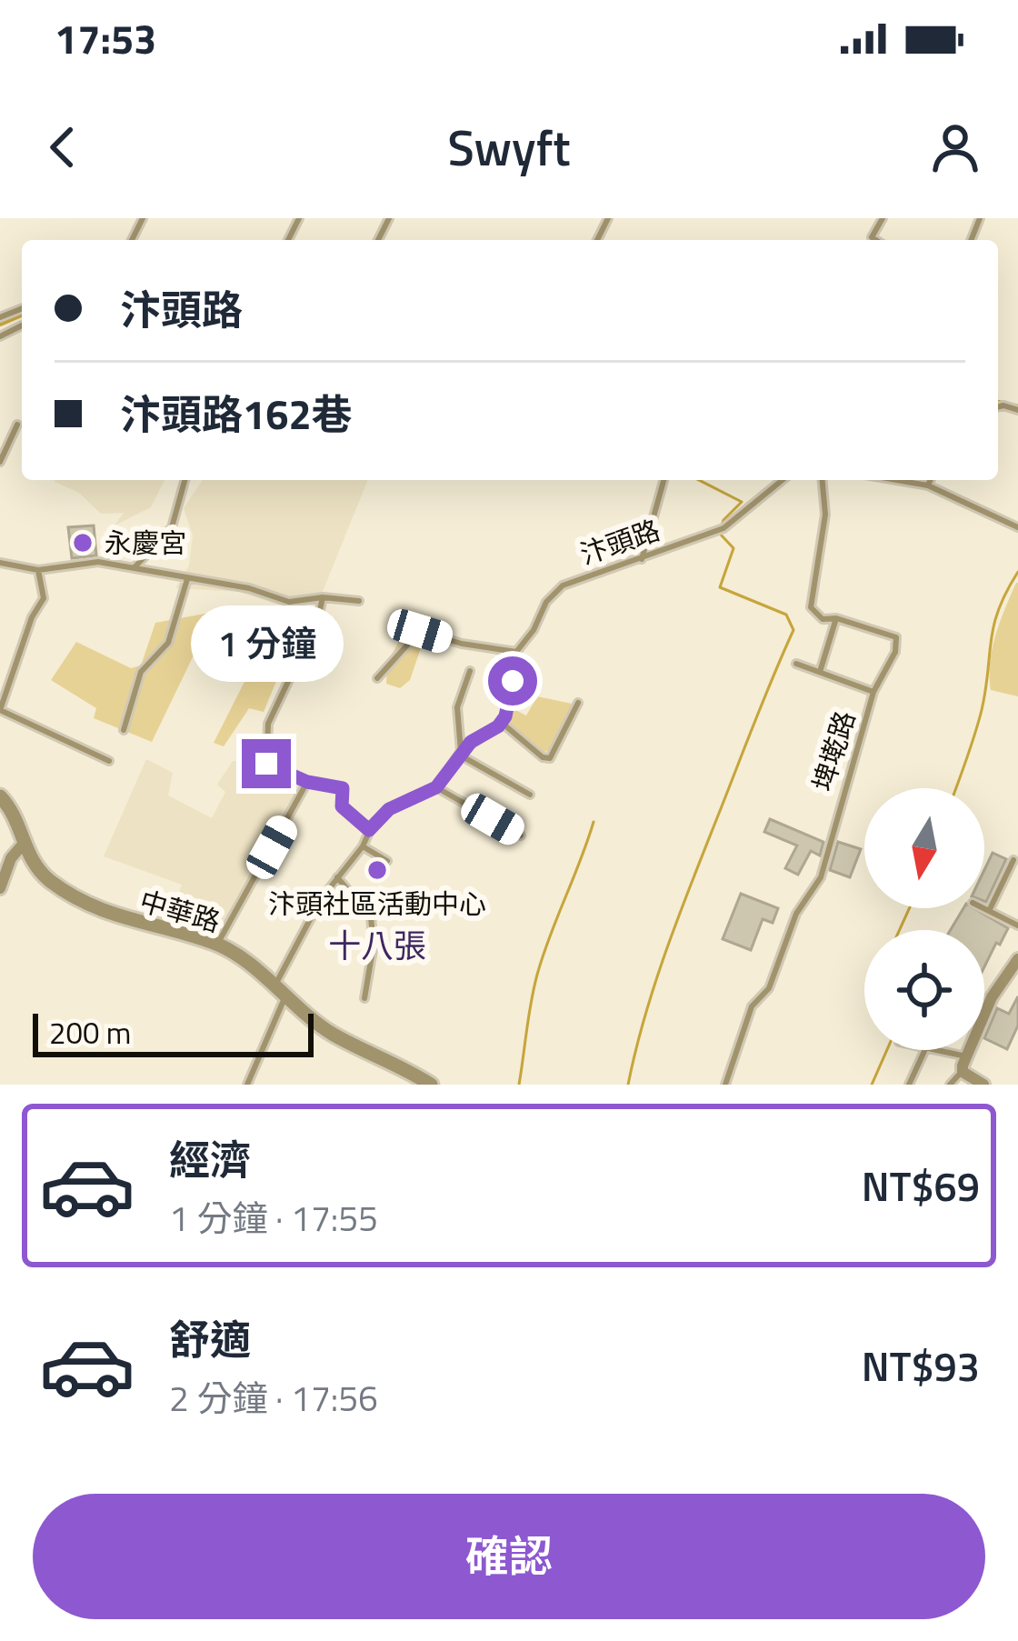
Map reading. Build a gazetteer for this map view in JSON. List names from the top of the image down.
{
  "streets": {
    "street": ["中華路"],
    "lane": ["汴頭路", "埤墘路"]
  },
  "districts": ["十八張"],
  "places": ["永慶宮", "汴頭社區活動中心"],
  "scale_bar": "200 m",
  "north": "bottom",
  "page": {
    "status": "17:53",
    "header": "Swyft",
    "banner": ["汴頭路", "汴頭路162巷"],
    "bubble": "1 分鐘",
    "scale": "200 m",
    "list": [
      {
        "name": "經濟",
        "note": "1 分鐘 · 17:55",
        "value": "NT$69"
      },
      {
        "name": "舒適",
        "note": "2 分鐘 · 17:56",
        "value": "NT$93"
      }
    ],
    "buttons": "確認"
  }
}
